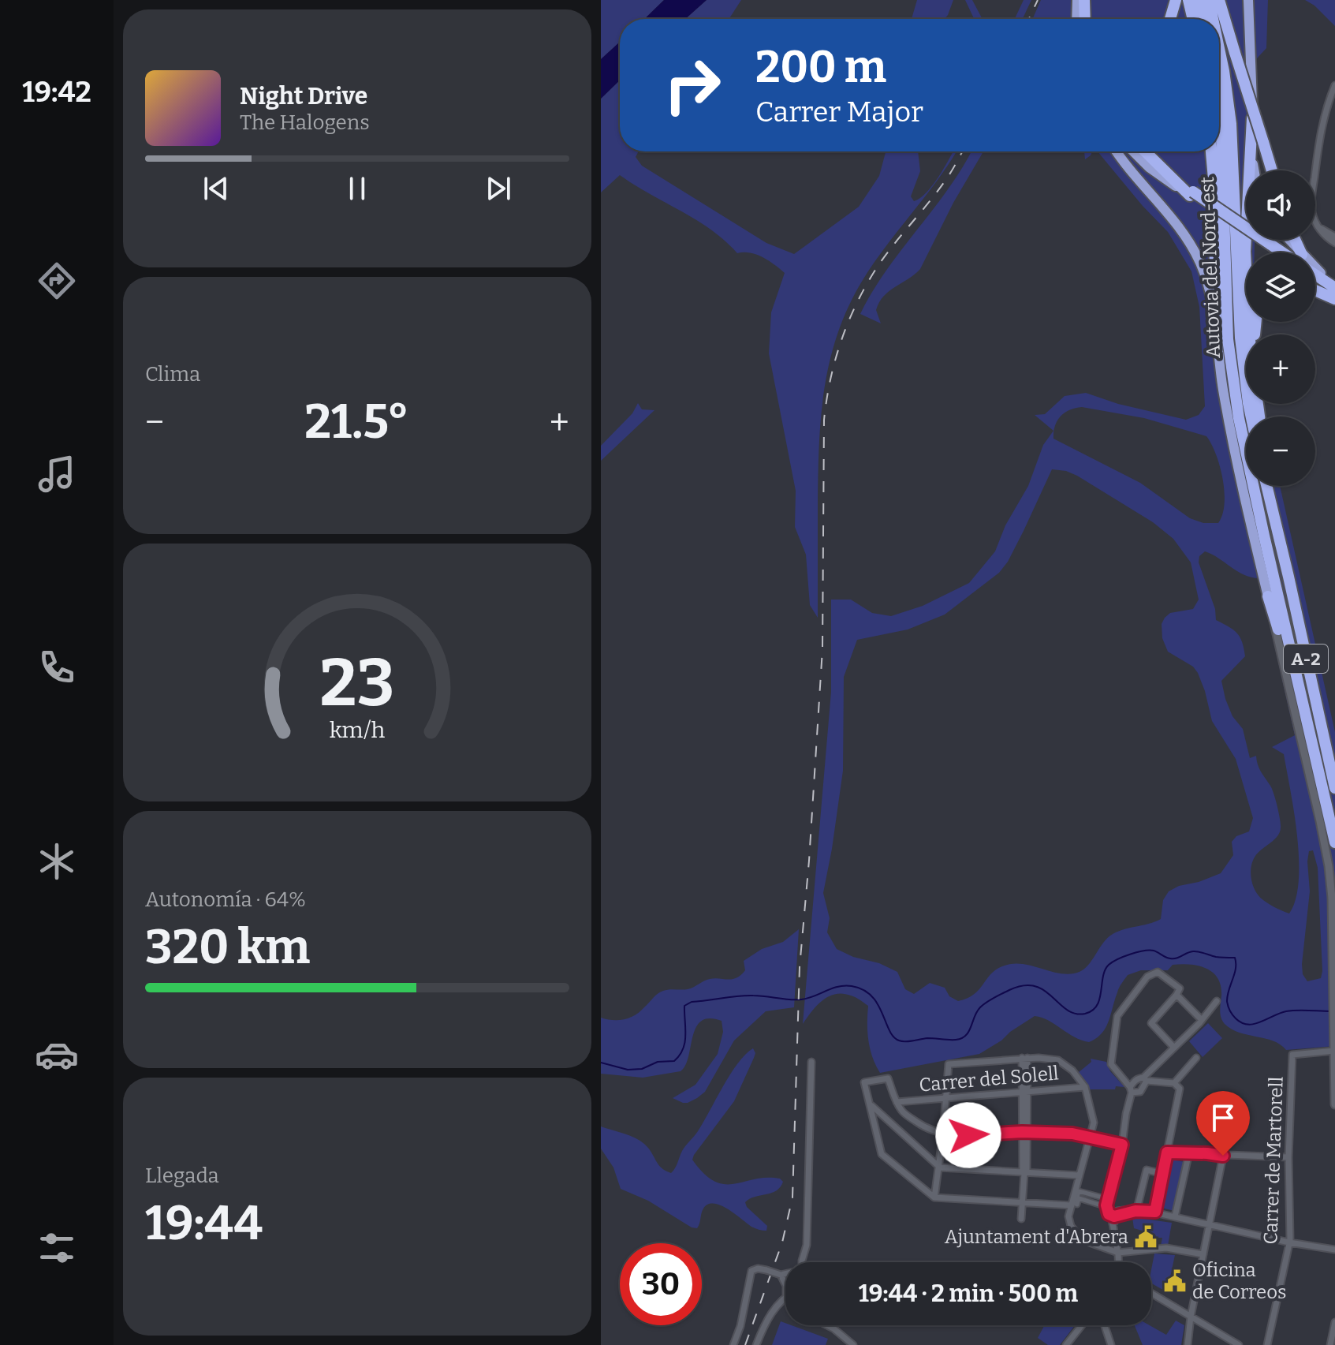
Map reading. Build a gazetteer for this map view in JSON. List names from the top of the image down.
{
  "streets": {
    "highway": ["Autovia del Nord-est", "A-2"],
    "street": ["Carrer del Solell", "Carrer de Martorell"]
  },
  "places": {
    "public building": ["Ajuntament d'Abrera", "Oficina de Correos"]
  },
  "page": {
    "tabs": "19:42",
    "turn": ["200 m", "Carrer Major"],
    "song": ["Night Drive", "The Halogens"],
    "map_buttons": ["+", "−"],
    "tile": [
      "Clima",
      ["Autonomía · 64%", "320 km"],
      ["Llegada", "19:44"]
    ],
    "heat": ["−", "21.5°", "+"],
    "limit": "30",
    "trip": "19:44 · 2 min · 500 m",
    "gauge": ["23", "km/h"]
  }
}
